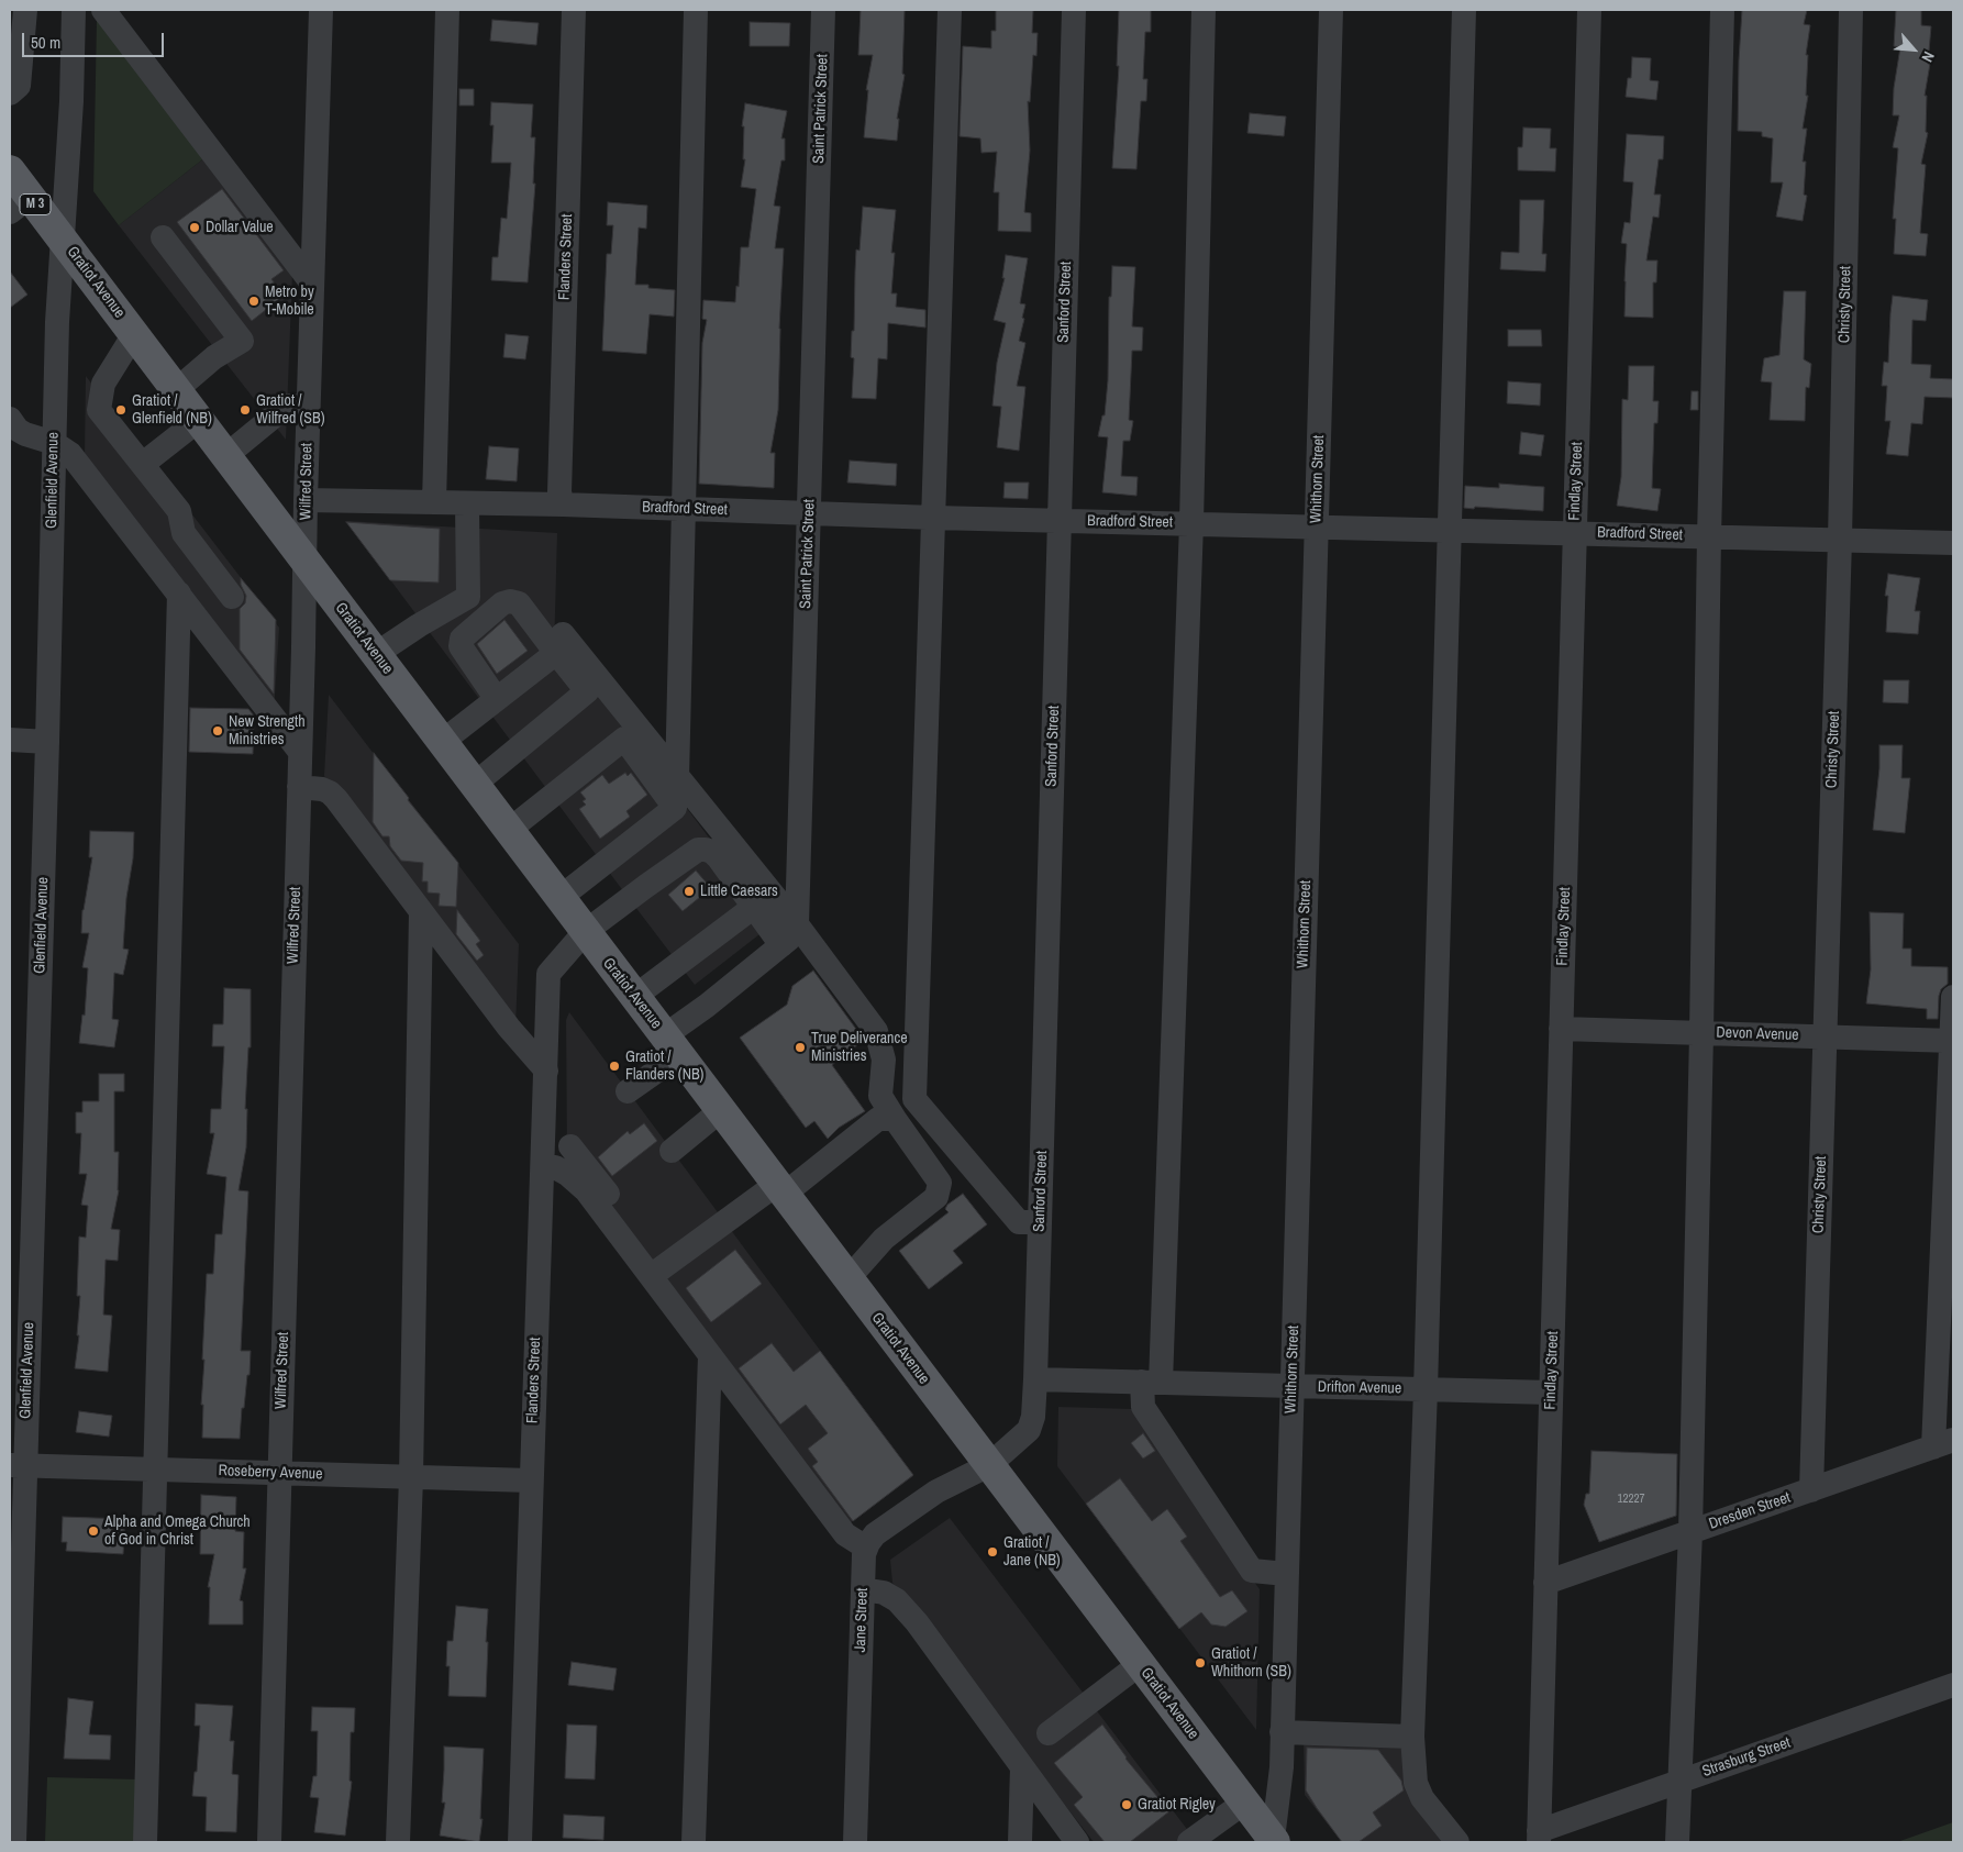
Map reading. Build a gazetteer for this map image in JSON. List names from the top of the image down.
{
  "streets": {
    "main road": ["M 3", "Gratiot Avenue"],
    "street": [
      "Saint Patrick Street",
      "Flanders Street",
      "Sanford Street",
      "Christy Street",
      "Whithorn Street",
      "Glenfield Avenue",
      "Wilfred Street",
      "Findlay Street",
      "Bradford Street",
      "Devon Avenue",
      "Drifton Avenue",
      "Roseberry Avenue",
      "Dresden Street",
      "Jane Street",
      "Strasburg Street"
    ]
  },
  "crossings": [
    ["Saint Patrick Street", "Bradford Street"],
    ["Flanders Street", "Gratiot Avenue"],
    ["Flanders Street", "Bradford Street"],
    ["Flanders Street", "Roseberry Avenue"],
    ["Gratiot Avenue", "Sanford Street"],
    ["Gratiot Avenue", "Whithorn Street"],
    ["Gratiot Avenue", "Glenfield Avenue"],
    ["Gratiot Avenue", "Wilfred Street"],
    ["Sanford Street", "Bradford Street"],
    ["Sanford Street", "Drifton Avenue"],
    ["Christy Street", "Bradford Street"],
    ["Christy Street", "Devon Avenue"],
    ["Christy Street", "Dresden Street"],
    ["Whithorn Street", "Bradford Street"],
    ["Whithorn Street", "Drifton Avenue"],
    ["Glenfield Avenue", "Roseberry Avenue"],
    ["Wilfred Street", "Bradford Street"],
    ["Wilfred Street", "Roseberry Avenue"],
    ["Findlay Street", "Bradford Street"],
    ["Findlay Street", "Devon Avenue"],
    ["Findlay Street", "Drifton Avenue"],
    ["Findlay Street", "Dresden Street"],
    ["Findlay Street", "Strasburg Street"]
  ],
  "places": [
    "Dollar Value",
    "Metro by T-Mobile",
    "Gratiot / Glenfield (NB)",
    "Gratiot / Wilfred (SB)",
    "New Strength Ministries",
    "Little Caesars",
    "True Deliverance Ministries",
    "Gratiot / Flanders (NB)",
    "Alpha and Omega Church of God in Christ",
    "Gratiot / Jane (NB)",
    "Gratiot / Whithorn (SB)",
    "Gratiot Rigley"
  ],
  "house_numbers": ["12227"],
  "scale_bar": "50 m",
  "north": "bottom right"
}
